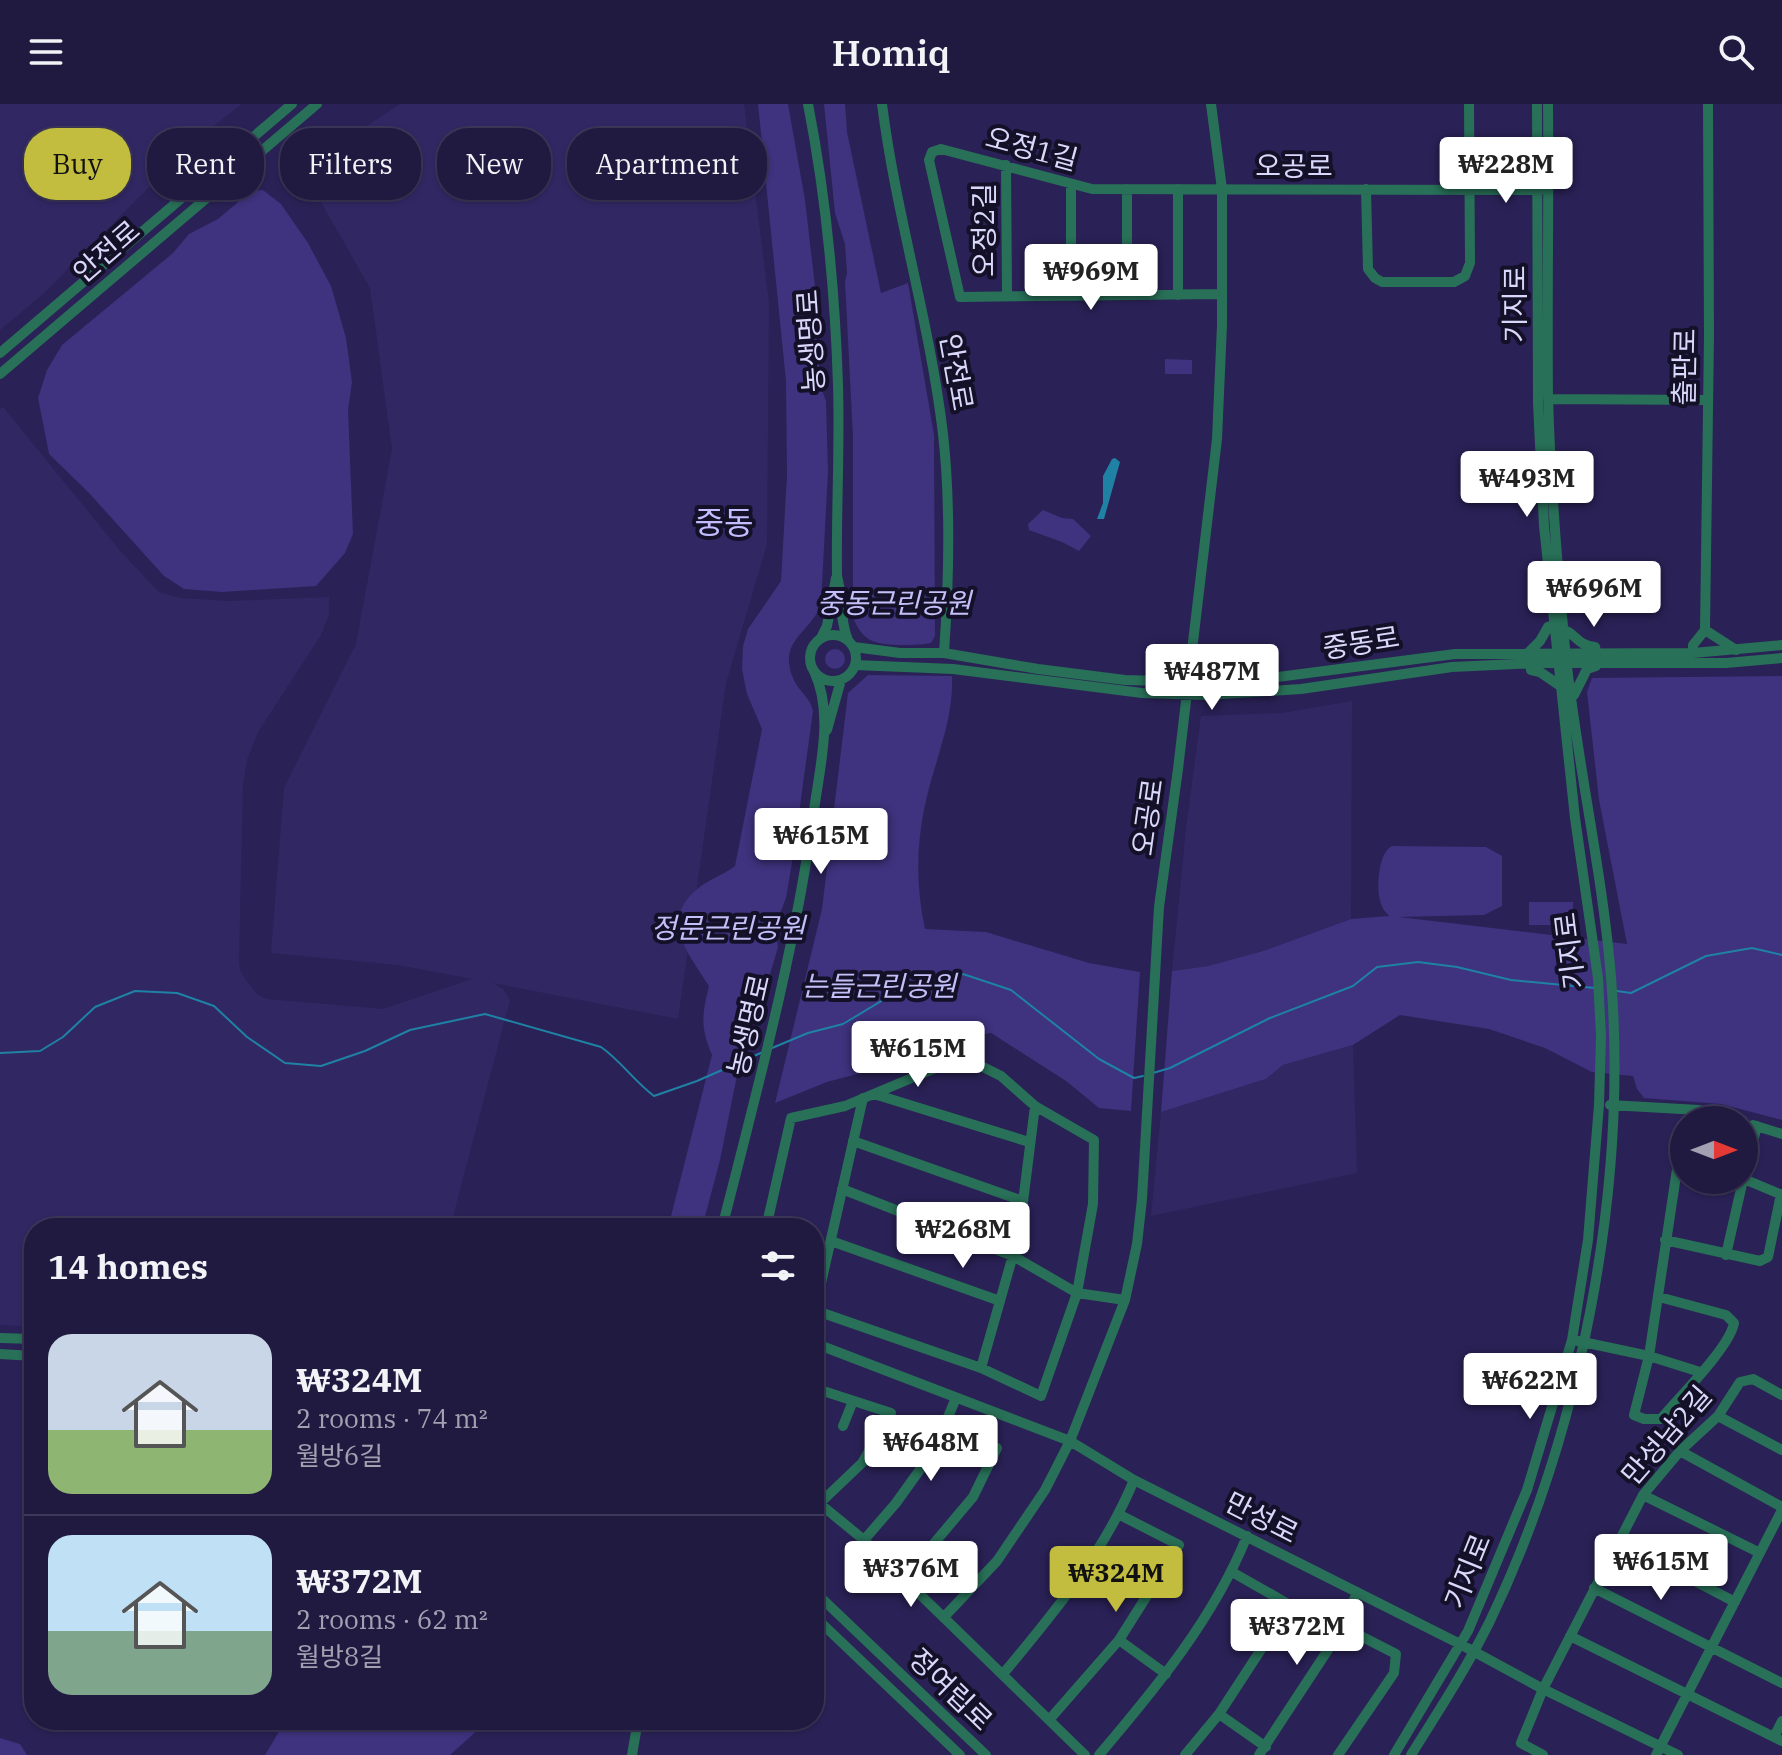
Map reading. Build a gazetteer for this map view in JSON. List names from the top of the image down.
{
  "streets": {
    "street": [
      "오정1길",
      "오공로",
      "오정2길",
      "안전로",
      "기지로",
      "농생명로",
      "출판로",
      "중동로",
      "만성남2길",
      "만성로",
      "정여립로"
    ]
  },
  "crossings": [
    ["오정1길", "오공로"],
    ["오정1길", "오정2길"],
    ["오공로", "오정2길"],
    ["오공로", "기지로"],
    ["오공로", "중동로"],
    ["오공로", "만성로"],
    ["안전로", "중동로"],
    ["기지로", "중동로"],
    ["기지로", "만성로"],
    ["출판로", "중동로"],
    ["만성남2길", "만성로"]
  ],
  "districts": ["중동"],
  "parks": ["중동근린공원", "정문근린공원", "는들근린공원"],
  "north": "right",
  "page": {
    "header": "Homiq",
    "chip": [
      "Buy",
      "Rent",
      "Filters",
      "New",
      "Apartment"
    ],
    "price": [
      "₩228M",
      "₩969M",
      "₩493M",
      "₩696M",
      "₩487M",
      "₩615M",
      "₩615M",
      "₩268M",
      "₩622M",
      "₩648M",
      "₩615M",
      "₩376M",
      "₩324M",
      "₩372M"
    ],
    "heading": "14 homes",
    "list": [
      {
        "name": "₩324M",
        "note": "2 rooms · 74 m² · 월방6길"
      },
      {
        "name": "₩372M",
        "note": "2 rooms · 62 m² · 월방8길"
      }
    ]
  }
}
